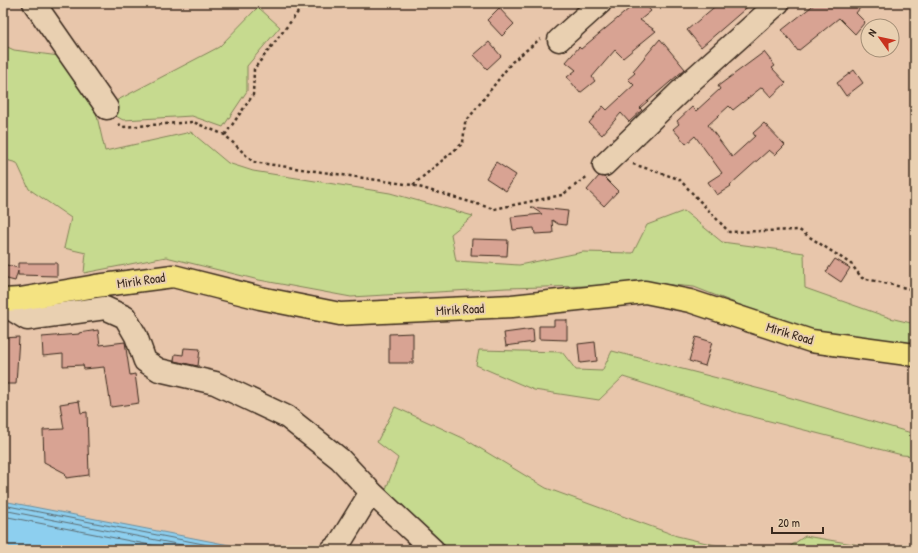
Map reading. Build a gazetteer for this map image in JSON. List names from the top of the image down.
{
  "streets": {
    "main road": ["Mirik Road"]
  },
  "scale_bar": "20 m",
  "north": "top left"
}
